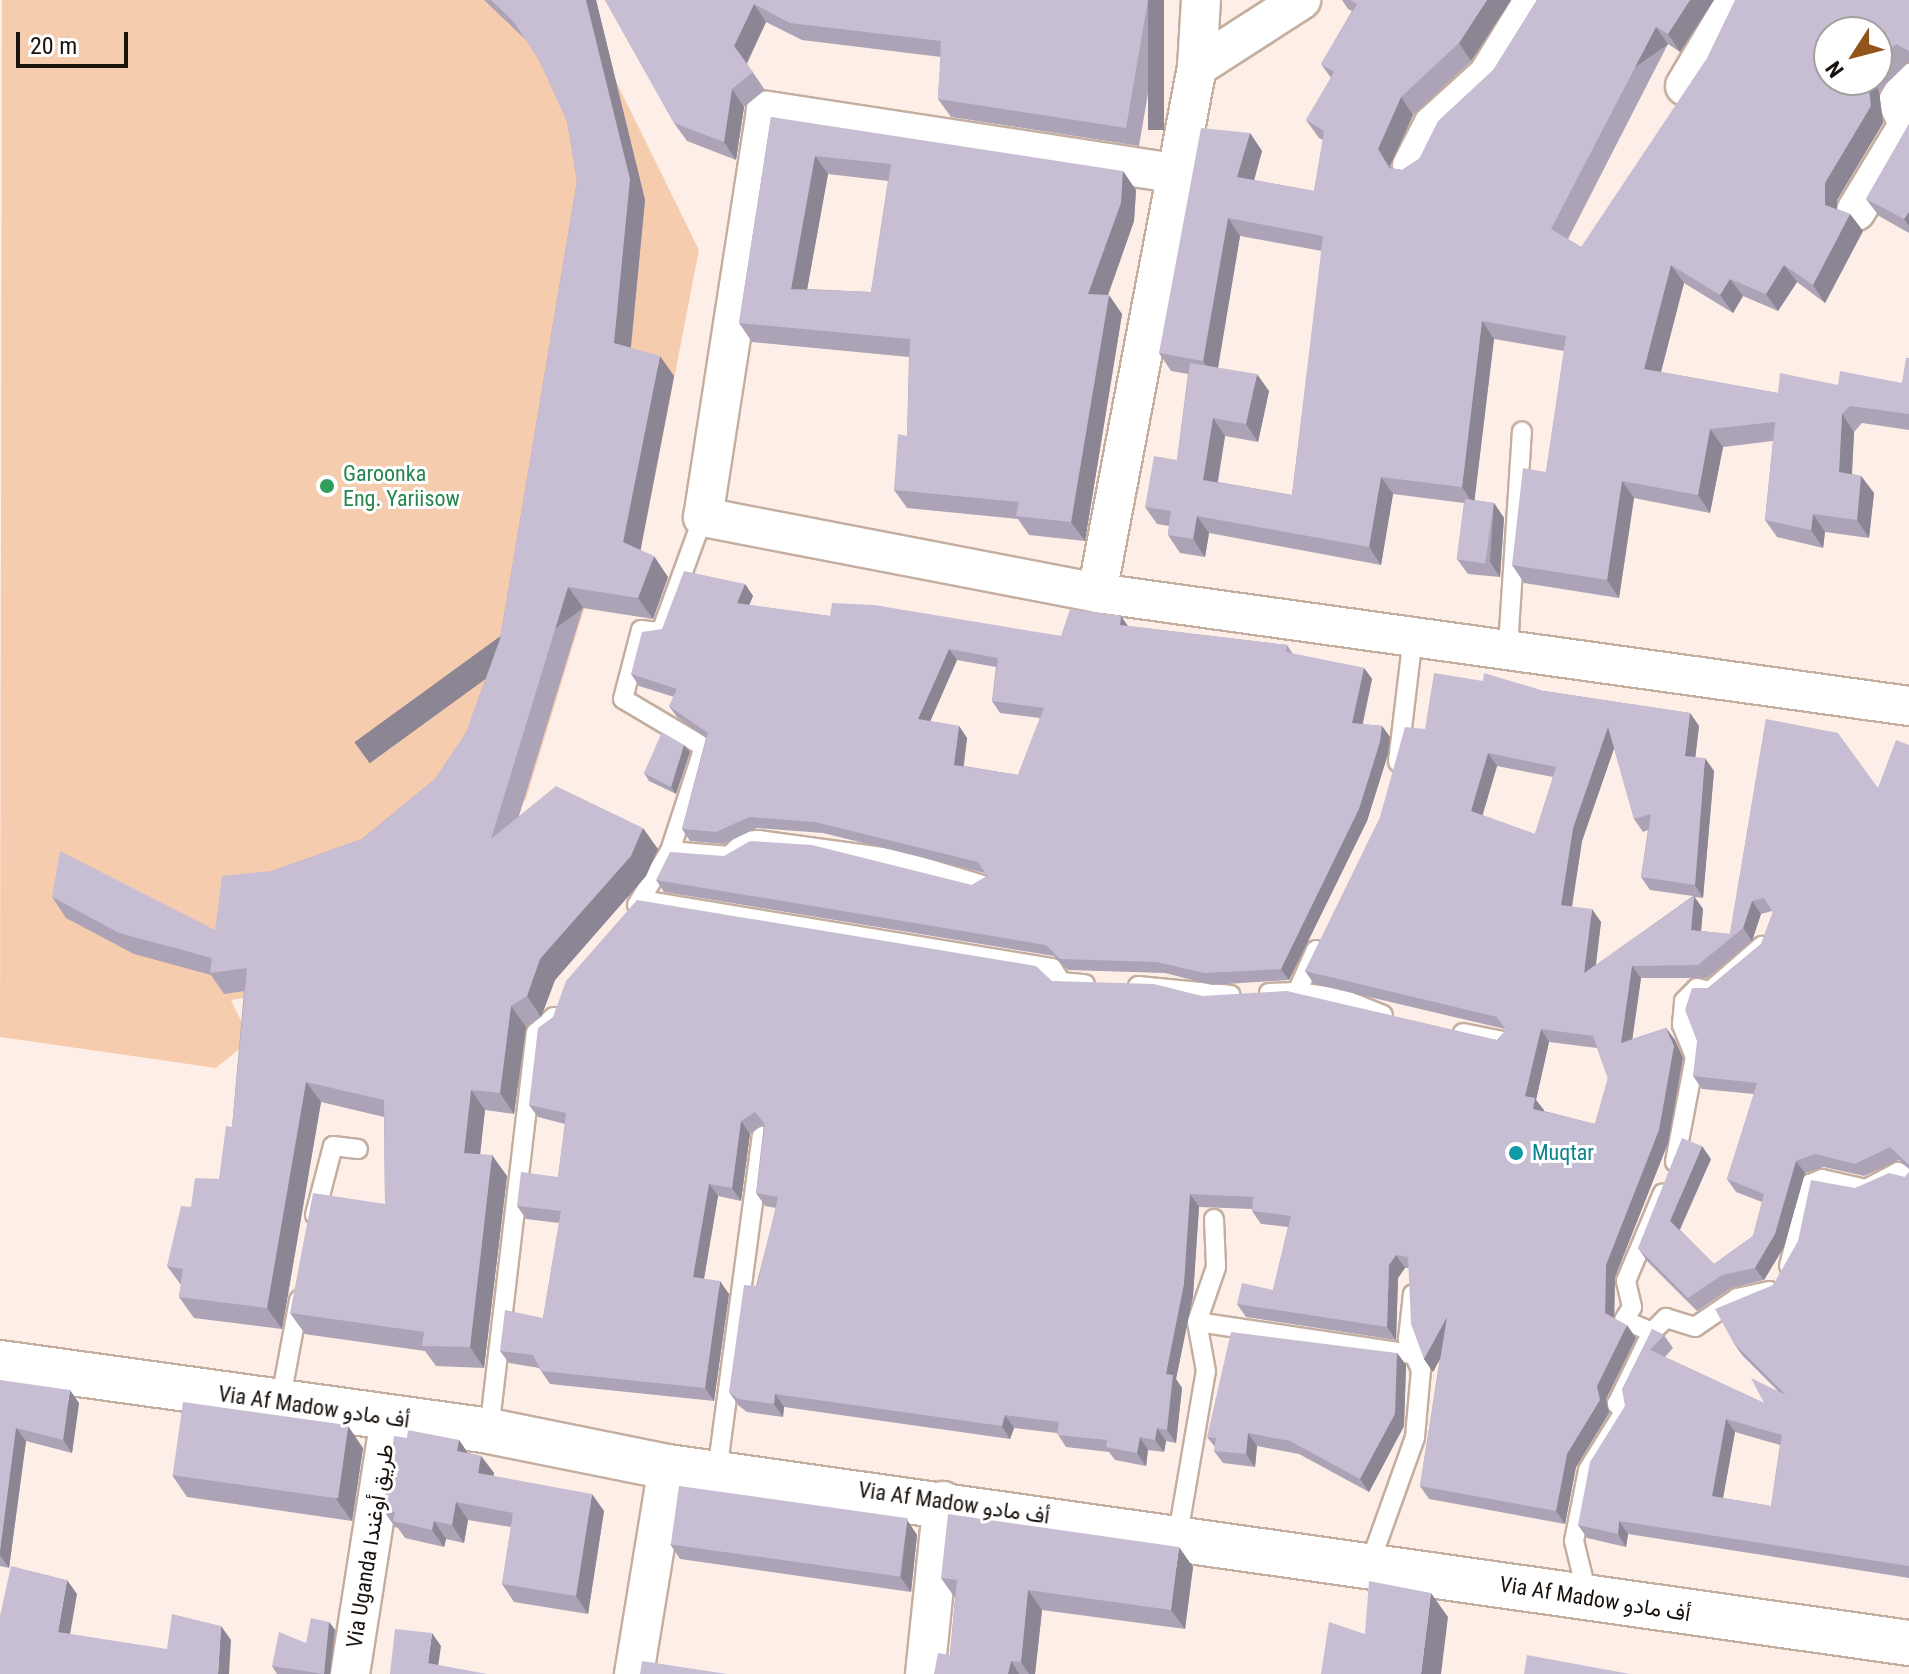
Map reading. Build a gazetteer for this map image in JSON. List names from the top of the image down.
{
  "streets": {
    "street": ["Via Af Madow أف مادو", "Via Uganda طريق أوغندا"]
  },
  "crossings": [
    ["Via Af Madow أف مادو", "Via Uganda طريق أوغندا"]
  ],
  "places": ["Garoonka Eng. Yariisow", "Muqtar"],
  "scale_bar": "20 m",
  "north": "bottom left"
}
